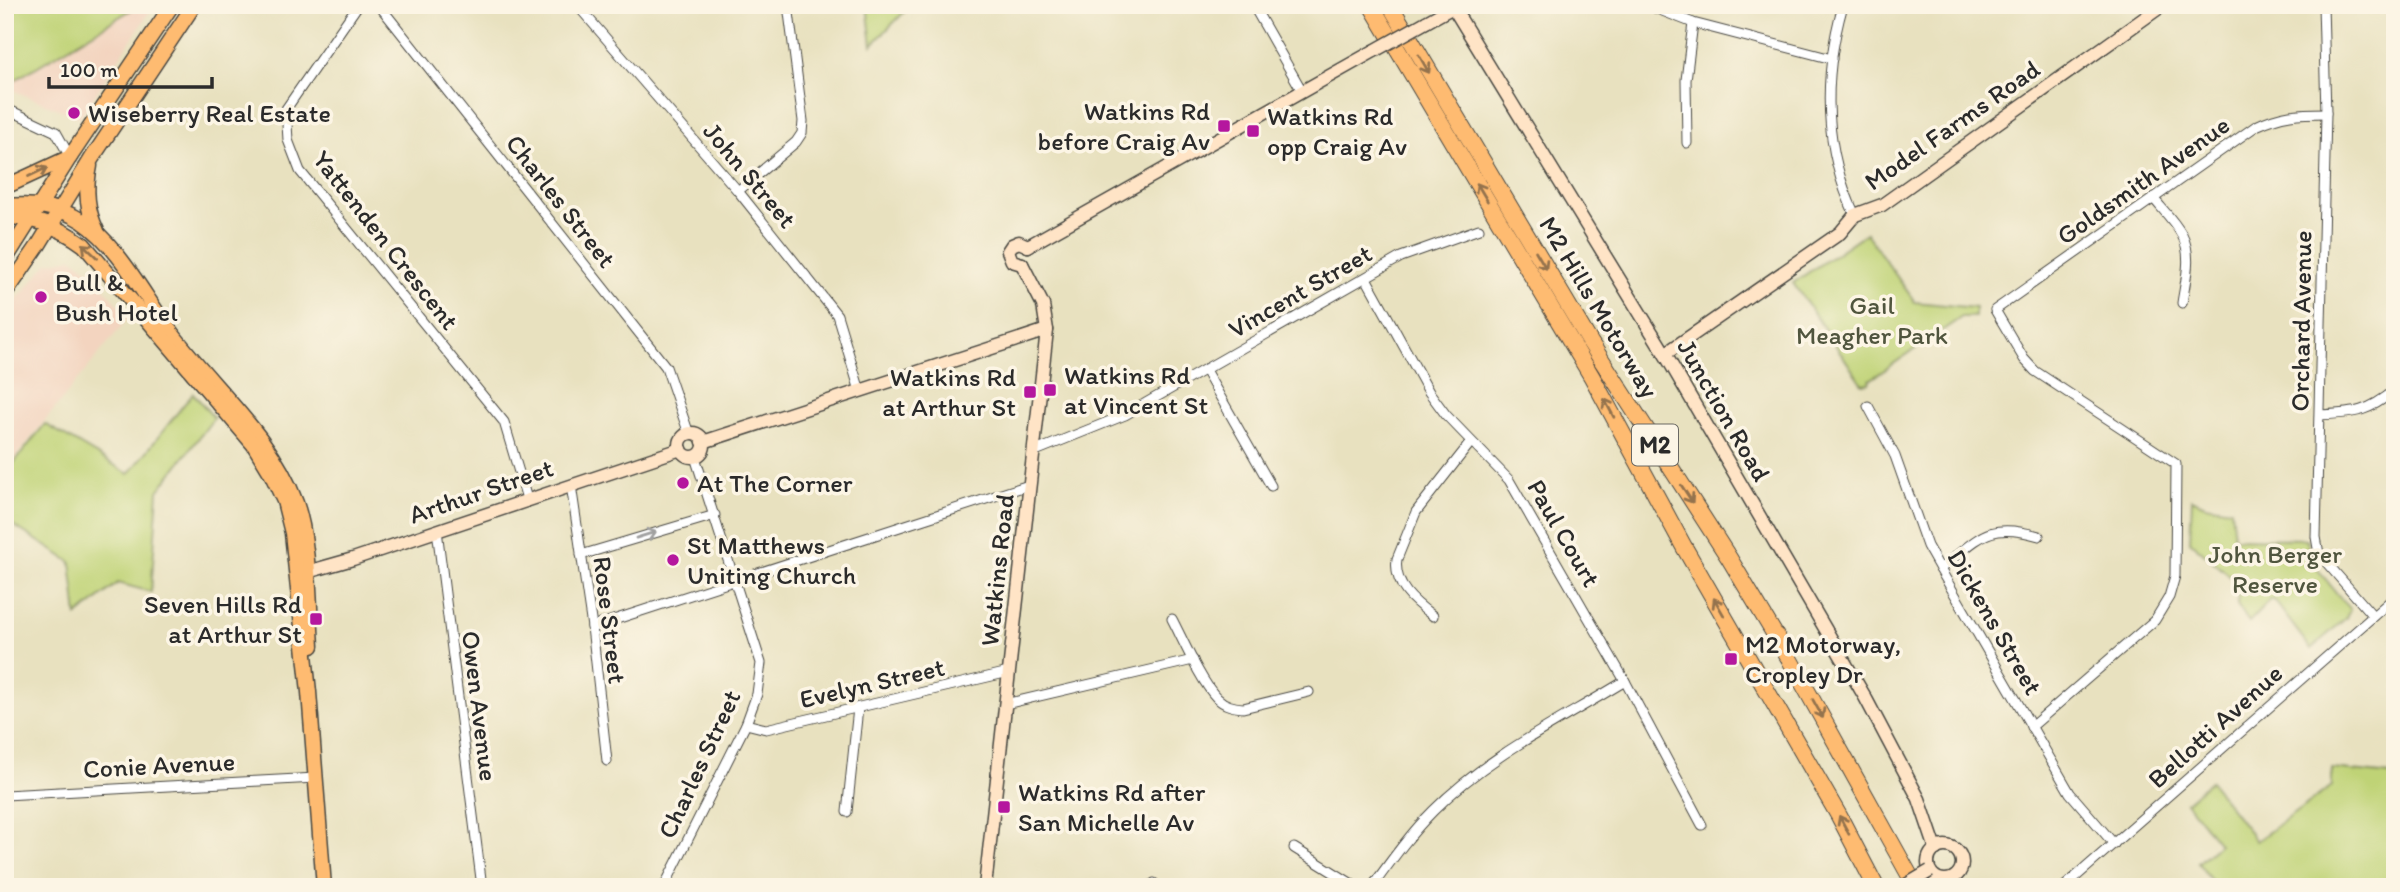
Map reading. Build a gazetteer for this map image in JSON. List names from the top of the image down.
{
  "streets": {
    "highway": ["M2 Hills Motorway", "M2"],
    "street": [
      "Model Farms Road",
      "John Street",
      "Goldsmith Avenue",
      "Charles Street",
      "Yattenden Crescent",
      "Vincent Street",
      "Orchard Avenue",
      "Junction Road",
      "Arthur Street",
      "Paul Court",
      "Watkins Road",
      "Rose Street",
      "Dickens Street",
      "Evelyn Street",
      "Owen Avenue",
      "Bellotti Avenue",
      "Conie Avenue"
    ]
  },
  "crossings": [
    ["Model Farms Road", "Junction Road"],
    ["Goldsmith Avenue", "Orchard Avenue"],
    ["Goldsmith Avenue", "Dickens Street"],
    ["Charles Street", "Arthur Street"],
    ["Charles Street", "Evelyn Street"],
    ["Yattenden Crescent", "Arthur Street"],
    ["Vincent Street", "Paul Court"],
    ["Vincent Street", "Watkins Road"],
    ["Orchard Avenue", "Bellotti Avenue"],
    ["Arthur Street", "Rose Street"],
    ["Arthur Street", "Owen Avenue"],
    ["Watkins Road", "Evelyn Street"],
    ["Dickens Street", "Bellotti Avenue"]
  ],
  "parks": ["Gail Meagher Park", "John Berger Reserve"],
  "places": {
    "other": [
      "Wiseberry Real Estate",
      "Bull & Bush Hotel",
      "At The Corner",
      "St Matthews Uniting Church"
    ],
    "transit": [
      "Watkins Rd before Craig Av",
      "Watkins Rd opp Craig Av",
      "Watkins Rd at Vincent St",
      "Watkins Rd at Arthur St",
      "Seven Hills Rd at Arthur St",
      "M2 Motorway, Cropley Dr",
      "Watkins Rd after San Michelle Av"
    ]
  },
  "scale_bar": "100 m"
}
